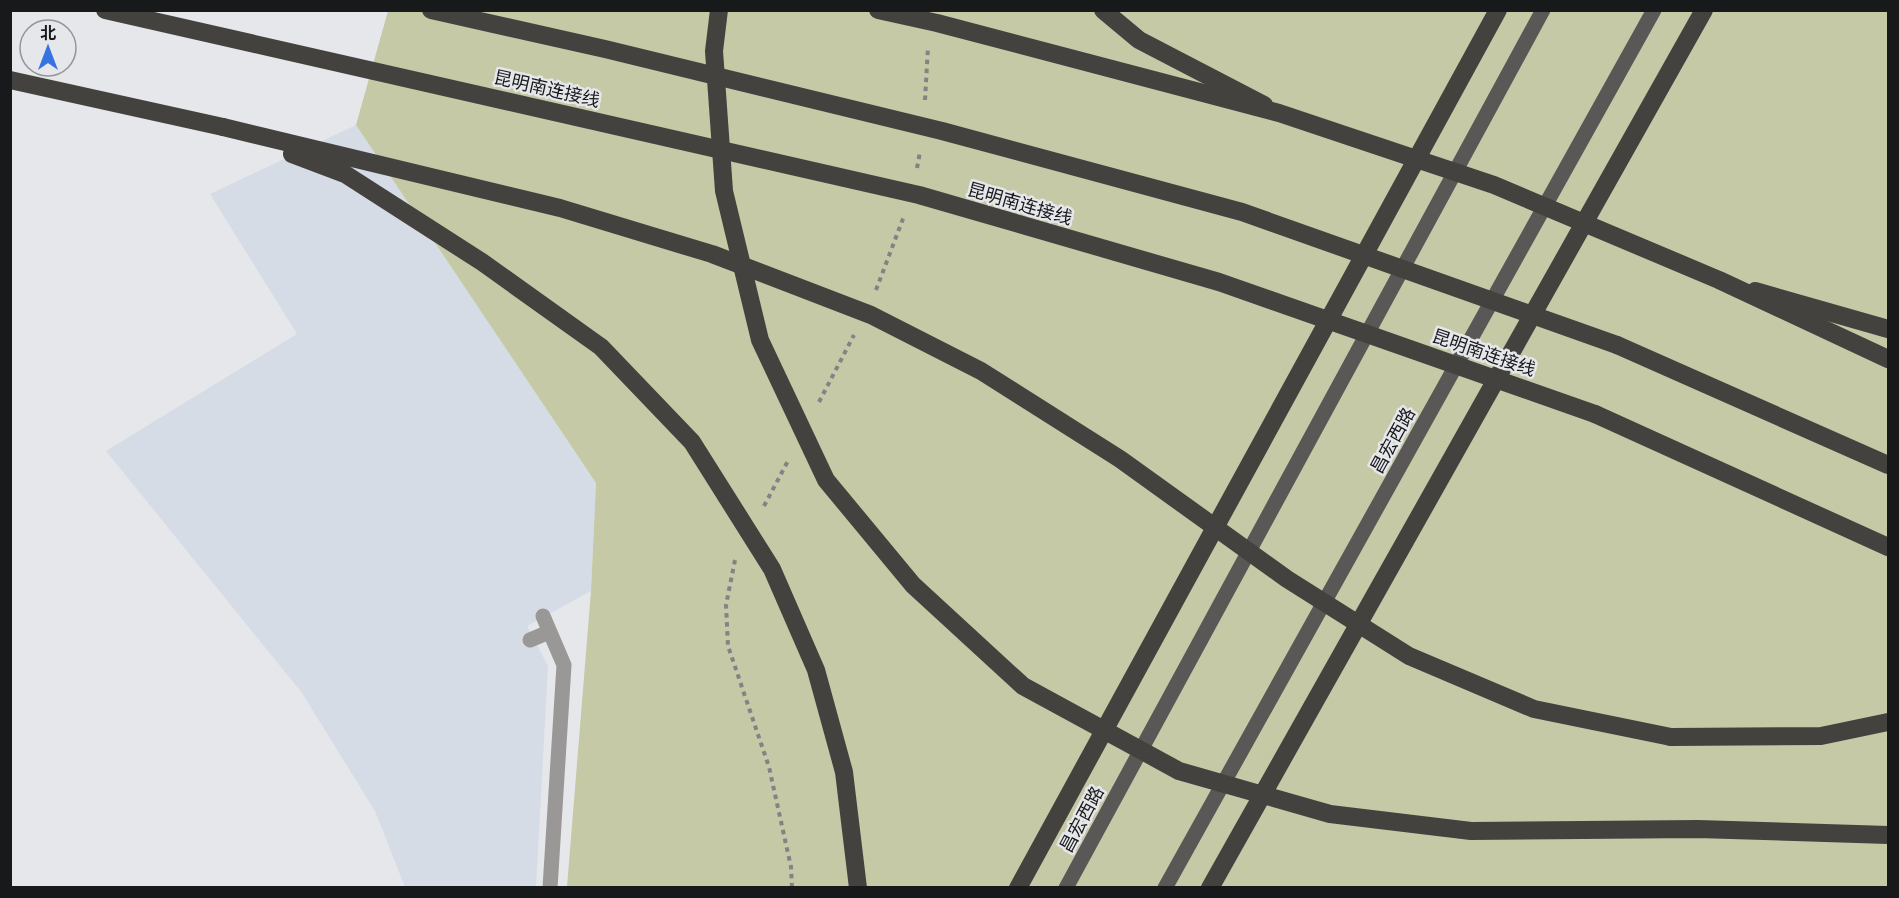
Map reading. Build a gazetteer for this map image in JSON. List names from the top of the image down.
{
  "streets": {
    "highway": ["昆明南连接线"],
    "main road": ["昌宏西路"]
  },
  "north": "top"
}
